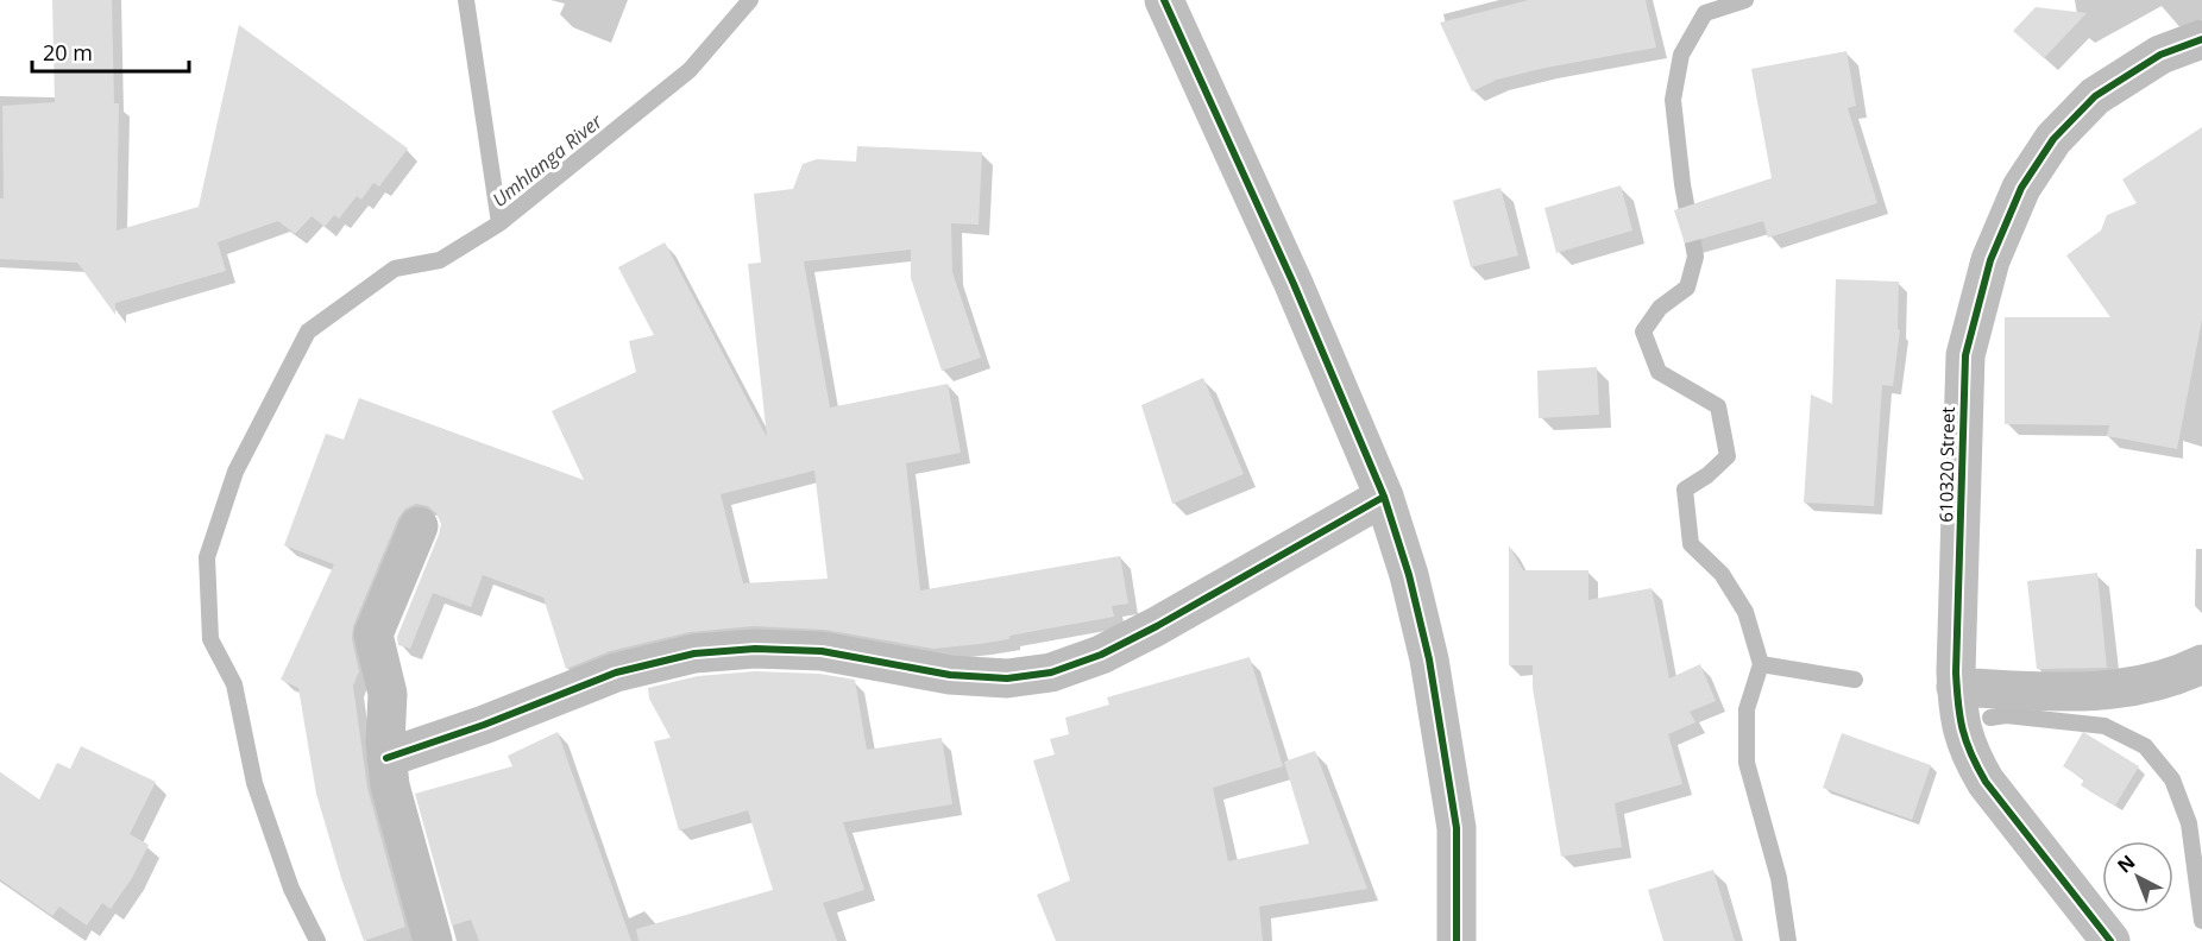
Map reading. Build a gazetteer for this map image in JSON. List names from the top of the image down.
{
  "streets": {
    "street": ["610320 Street"]
  },
  "water": ["Umhlanga River"],
  "scale_bar": "20 m",
  "north": "top left"
}
